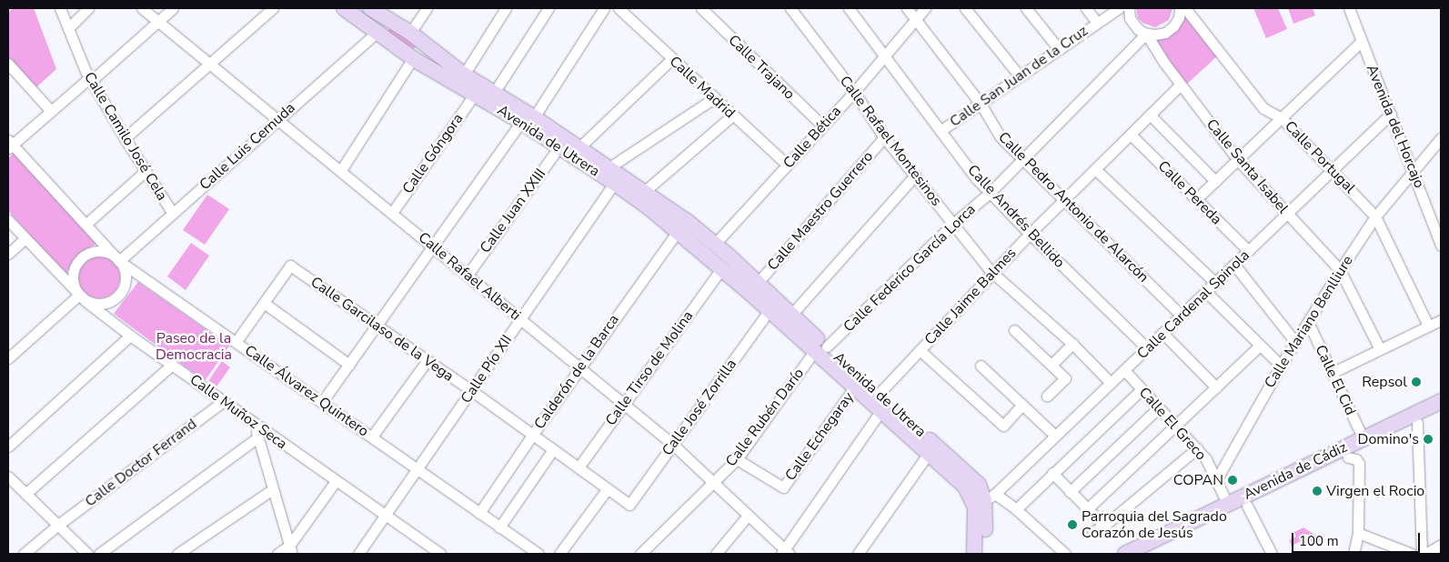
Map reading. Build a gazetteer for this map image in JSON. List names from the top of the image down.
{
  "streets": {
    "street": [
      "Calle Trajano",
      "Calle San Juan de la Cruz",
      "Calle Madrid",
      "Avenida del Horcajo",
      "Calle Camilo José Cela",
      "Calle Bética",
      "Avenida de Utrera",
      "Calle Rafael Montesinos",
      "Calle Luis Cernuda",
      "Calle Góngora",
      "Calle Portugal",
      "Calle Santa Isabel",
      "Calle Pereda",
      "Calle Pedro Antonio de Alarcón",
      "Calle Juan XXIII",
      "Calle Maestro Guerrero",
      "Calle Andrés Bellido",
      "Calle Federico García Lorca",
      "Calle Rafael Alberti",
      "Calle Jaime Balmes",
      "Calle Cardenal Spinola",
      "Calle Mariano Benlliure",
      "Calle Garcilaso de la Vega",
      "Calle Tirso de Molina",
      "Calle Pío XII",
      "Calderón de la Barca",
      "Calle El Cid",
      "Calle Álvarez Quintero",
      "Calle José Zorrilla",
      "Calle Muñoz Seca",
      "Calle Rubén Darío",
      "Calle El Greco",
      "Calle Echegaray",
      "Calle Doctor Ferrand",
      "Avenida de Cádiz"
    ]
  },
  "crossings": [
    ["Calle Trajano", "Calle Bética"],
    ["Calle San Juan de la Cruz", "Calle Santa Isabel"],
    ["Calle San Juan de la Cruz", "Calle Pedro Antonio de Alarcón"],
    ["Calle San Juan de la Cruz", "Calle Andrés Bellido"],
    ["Calle Madrid", "Calle Bética"],
    ["Avenida del Horcajo", "Calle Cardenal Spinola"],
    ["Avenida del Horcajo", "Calle Mariano Benlliure"],
    ["Calle Camilo José Cela", "Calle Luis Cernuda"],
    ["Calle Bética", "Avenida de Utrera"],
    ["Calle Bética", "Calle Rafael Montesinos"],
    ["Calle Bética", "Calle Pedro Antonio de Alarcón"],
    ["Calle Bética", "Calle Andrés Bellido"],
    ["Avenida de Utrera", "Calle Luis Cernuda"],
    ["Avenida de Utrera", "Calle Góngora"],
    ["Avenida de Utrera", "Calle Juan XXIII"],
    ["Avenida de Utrera", "Calle Maestro Guerrero"],
    ["Avenida de Utrera", "Calle Federico García Lorca"],
    ["Avenida de Utrera", "Calle Jaime Balmes"],
    ["Avenida de Utrera", "Calle Cardenal Spinola"],
    ["Avenida de Utrera", "Calle Tirso de Molina"],
    ["Avenida de Utrera", "Calle Pío XII"],
    ["Avenida de Utrera", "Calderón de la Barca"],
    ["Avenida de Utrera", "Calle José Zorrilla"],
    ["Avenida de Utrera", "Calle Rubén Darío"],
    ["Avenida de Utrera", "Calle Echegaray"],
    ["Calle Rafael Montesinos", "Calle Maestro Guerrero"],
    ["Calle Rafael Montesinos", "Calle Federico García Lorca"],
    ["Calle Rafael Montesinos", "Calle Jaime Balmes"],
    ["Calle Rafael Montesinos", "Calle Cardenal Spinola"],
    ["Calle Luis Cernuda", "Calle Rafael Alberti"],
    ["Calle Luis Cernuda", "Calle Álvarez Quintero"],
    ["Calle Luis Cernuda", "Calle Muñoz Seca"],
    ["Calle Góngora", "Calle Rafael Alberti"],
    ["Calle Portugal", "Calle Cardenal Spinola"],
    ["Calle Portugal", "Calle Mariano Benlliure"],
    ["Calle Santa Isabel", "Calle Federico García Lorca"],
    ["Calle Santa Isabel", "Calle Jaime Balmes"],
    ["Calle Santa Isabel", "Calle Cardenal Spinola"],
    ["Calle Santa Isabel", "Calle Mariano Benlliure"],
    ["Calle Pereda", "Calle Jaime Balmes"],
    ["Calle Pereda", "Calle Cardenal Spinola"],
    ["Calle Pedro Antonio de Alarcón", "Calle Federico García Lorca"],
    ["Calle Pedro Antonio de Alarcón", "Calle Jaime Balmes"],
    ["Calle Pedro Antonio de Alarcón", "Calle Cardenal Spinola"],
    ["Calle Juan XXIII", "Calle Rafael Alberti"],
    ["Calle Andrés Bellido", "Calle Federico García Lorca"],
    ["Calle Andrés Bellido", "Calle Jaime Balmes"],
    ["Calle Andrés Bellido", "Calle Cardenal Spinola"],
    ["Calle Federico García Lorca", "Calle Rubén Darío"],
    ["Calle Rafael Alberti", "Calle Tirso de Molina"],
    ["Calle Rafael Alberti", "Calle Pío XII"],
    ["Calle Rafael Alberti", "Calderón de la Barca"],
    ["Calle Rafael Alberti", "Calle José Zorrilla"],
    ["Calle Rafael Alberti", "Calle Rubén Darío"],
    ["Calle Cardenal Spinola", "Calle El Greco"],
    ["Calle Mariano Benlliure", "Calle El Cid"],
    ["Calle Mariano Benlliure", "Calle El Greco"],
    ["Calle Garcilaso de la Vega", "Calle Tirso de Molina"],
    ["Calle Garcilaso de la Vega", "Calle Pío XII"],
    ["Calle Garcilaso de la Vega", "Calderón de la Barca"],
    ["Calle Garcilaso de la Vega", "Calle José Zorrilla"],
    ["Calle Pío XII", "Calle Álvarez Quintero"],
    ["Calle Pío XII", "Calle Muñoz Seca"],
    ["Calderón de la Barca", "Calle Álvarez Quintero"],
    ["Calle El Cid", "Avenida de Cádiz"],
    ["Calle Álvarez Quintero", "Calle Muñoz Seca"],
    ["Calle Muñoz Seca", "Calle Doctor Ferrand"],
    ["Calle Rubén Darío", "Calle Echegaray"],
    ["Calle El Greco", "Avenida de Cádiz"]
  ],
  "parks": ["Paseo de la Democracia"],
  "places": [
    "Repsol",
    "Domino's",
    "COPAN",
    "Virgen el Rocio",
    "Parroquia del Sagrado Corazón de Jesús"
  ],
  "scale_bar": "100 m"
}
